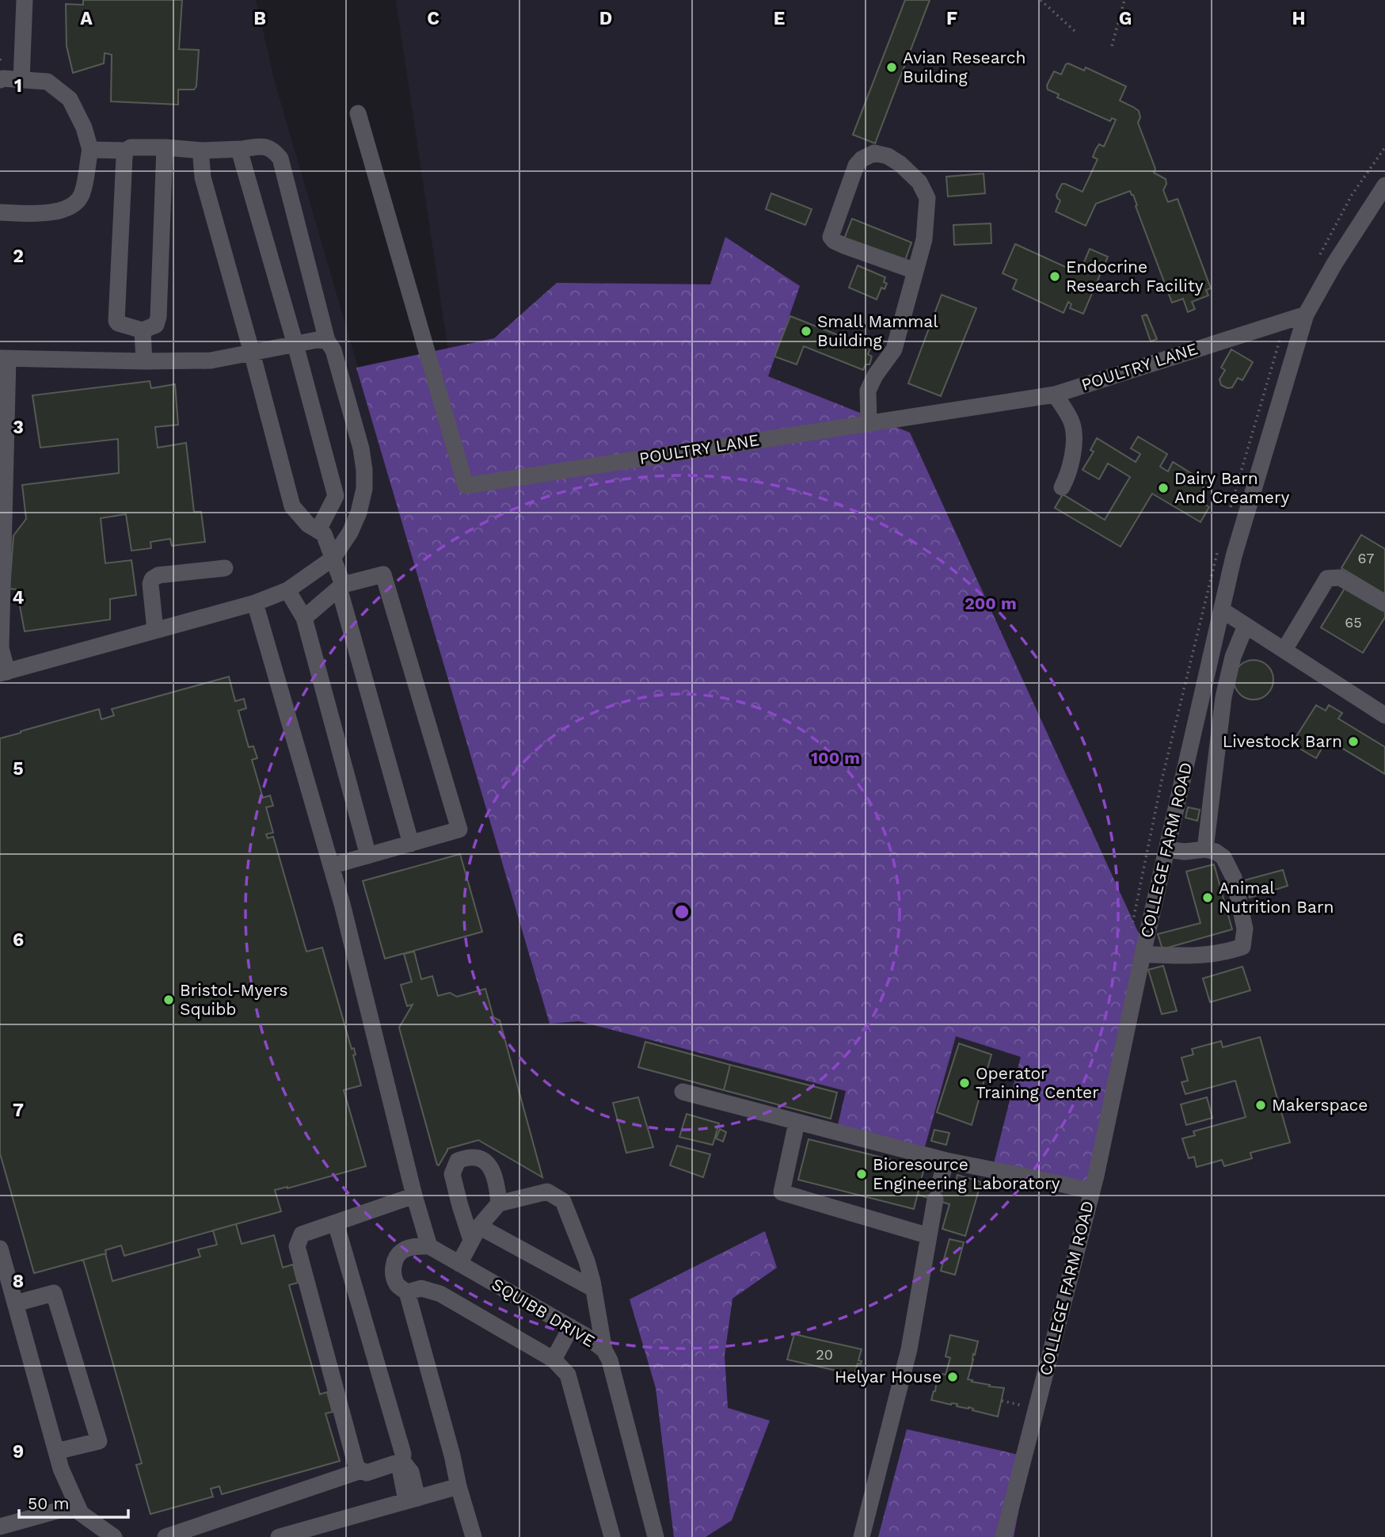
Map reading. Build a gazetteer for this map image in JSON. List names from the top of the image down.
{
  "streets": {
    "street": ["POULTRY LANE", "COLLEGE FARM ROAD", "SQUIBB DRIVE"]
  },
  "crossings": [
    ["POULTRY LANE", "COLLEGE FARM ROAD"]
  ],
  "places": [
    "Avian Research Building",
    "Endocrine Research Facility",
    "Small Mammal Building",
    "Dairy Barn And Creamery",
    "Livestock Barn",
    "Animal Nutrition Barn",
    "Bristol-Myers Squibb",
    "Operator Training Center",
    "Makerspace",
    "Bioresource Engineering Laboratory",
    "Helyar House"
  ],
  "house_numbers": ["67", "65", "20"],
  "scale_bar": "50 m",
  "grid": {
    "columns": [
      "A",
      "B",
      "C",
      "D",
      "E",
      "F",
      "G",
      "H"
    ],
    "rows": [
      "1",
      "2",
      "3",
      "4",
      "5",
      "6",
      "7",
      "8",
      "9"
    ]
  },
  "rings": ["200 m", "100 m"]
}
